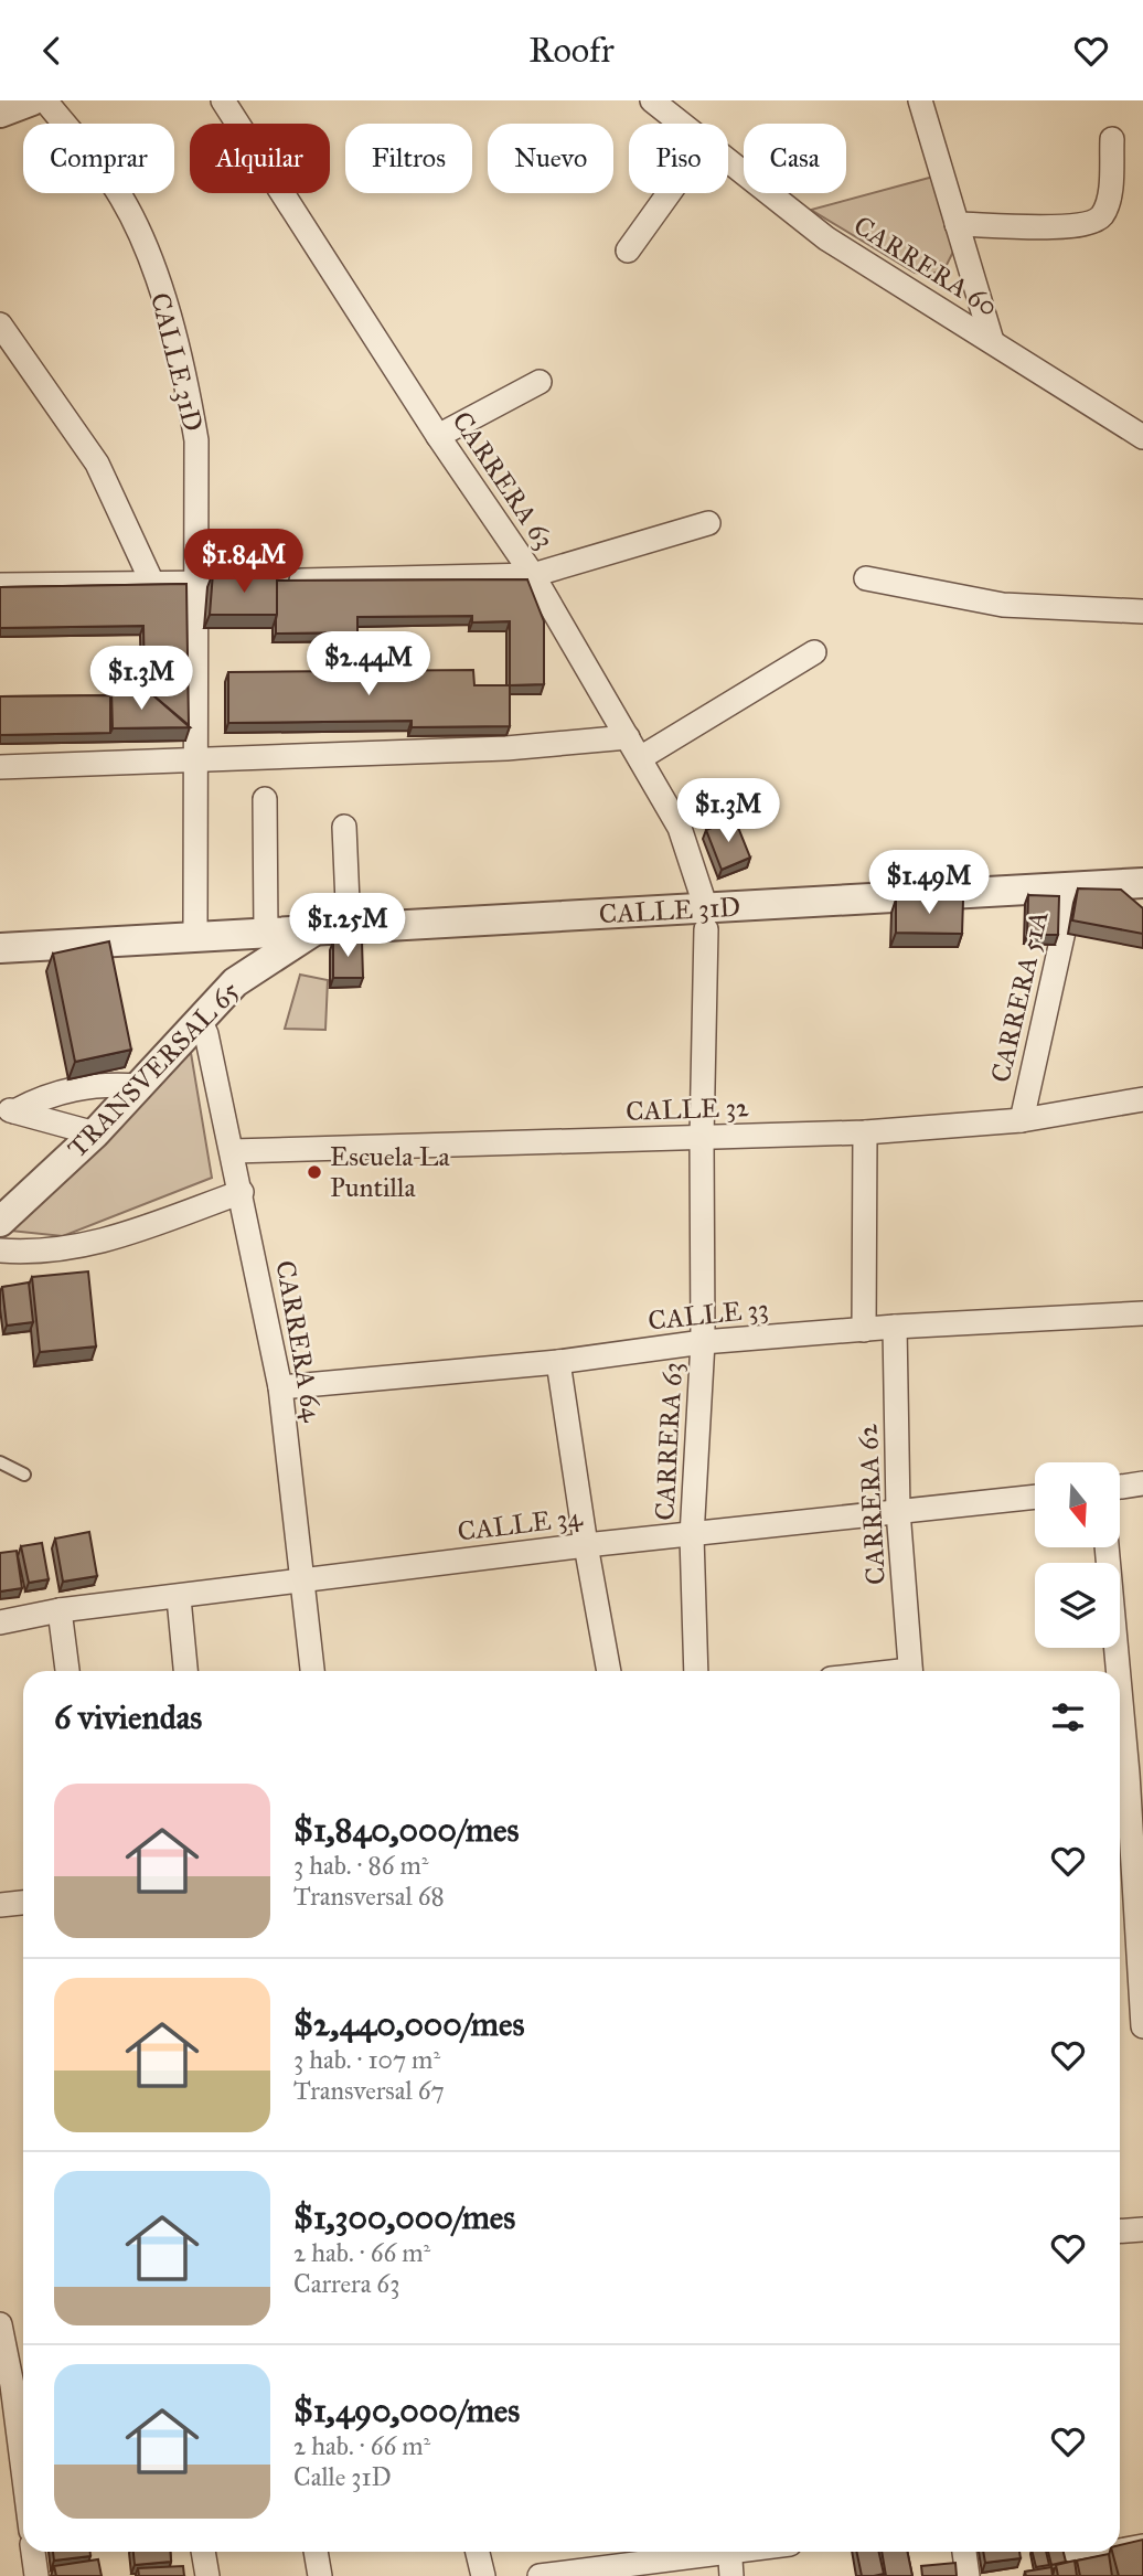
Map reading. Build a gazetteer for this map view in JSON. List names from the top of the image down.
{
  "streets": {
    "street": [
      "CARRERA 60",
      "CALLE 31D",
      "CARRERA 63",
      "CARRERA 51A",
      "TRANSVERSAL 65",
      "CALLE 32",
      "CALLE 33",
      "CARRERA 64",
      "CARRERA 62",
      "CALLE 34"
    ]
  },
  "crossings": [
    ["CALLE 31D", "CARRERA 63"],
    ["CALLE 31D", "CARRERA 51A"],
    ["CALLE 31D", "TRANSVERSAL 65"],
    ["CARRERA 63", "CALLE 32"],
    ["CARRERA 63", "CALLE 33"],
    ["CARRERA 63", "CALLE 34"],
    ["CARRERA 51A", "CALLE 32"],
    ["TRANSVERSAL 65", "CARRERA 64"],
    ["CALLE 32", "CARRERA 64"],
    ["CALLE 33", "CARRERA 64"],
    ["CALLE 33", "CARRERA 62"],
    ["CARRERA 64", "CALLE 34"],
    ["CARRERA 62", "CALLE 34"]
  ],
  "places": ["Escuela La Puntilla"],
  "north": "bottom",
  "page": {
    "header": "Roofr",
    "chip": [
      "Comprar",
      "Alquilar",
      "Filtros",
      "Nuevo",
      "Piso",
      "Casa"
    ],
    "price": [
      "$1.84M",
      "$2.44M",
      "$1.3M",
      "$1.3M",
      "$1.49M",
      "$1.25M"
    ],
    "heading": "6 viviendas",
    "list": [
      {
        "name": "$1,840,000/mes",
        "note": "3 hab. · 86 m² · Transversal 68"
      },
      {
        "name": "$2,440,000/mes",
        "note": "3 hab. · 107 m² · Transversal 67"
      },
      {
        "name": "$1,300,000/mes",
        "note": "2 hab. · 66 m² · Carrera 63"
      },
      {
        "name": "$1,490,000/mes",
        "note": "2 hab. · 66 m² · Calle 31D"
      }
    ]
  }
}
